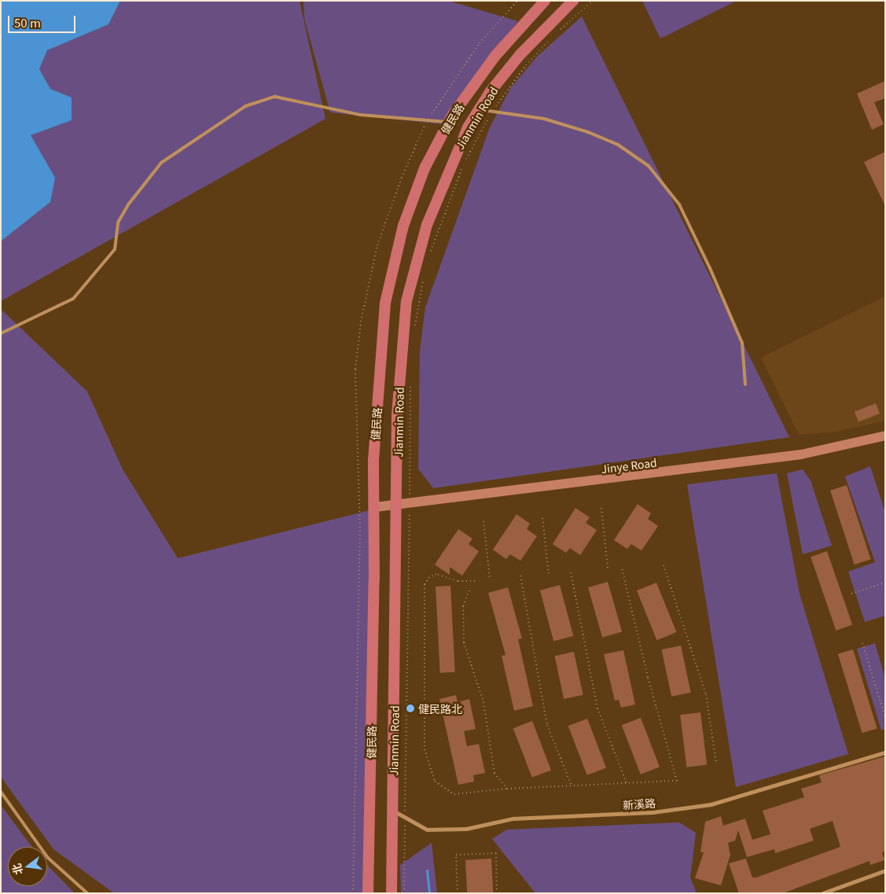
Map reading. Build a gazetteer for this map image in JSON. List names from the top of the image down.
{
  "streets": {
    "main road": ["Jianmin Road", "健民路"],
    "street": ["Jinye Road", "新溪路"]
  },
  "crossings": [
    ["Jianmin Road", "Jinye Road"],
    ["Jianmin Road", "新溪路"],
    ["健民路", "Jinye Road"]
  ],
  "places": ["健民路北"],
  "scale_bar": "50 m",
  "north": "left"
}
